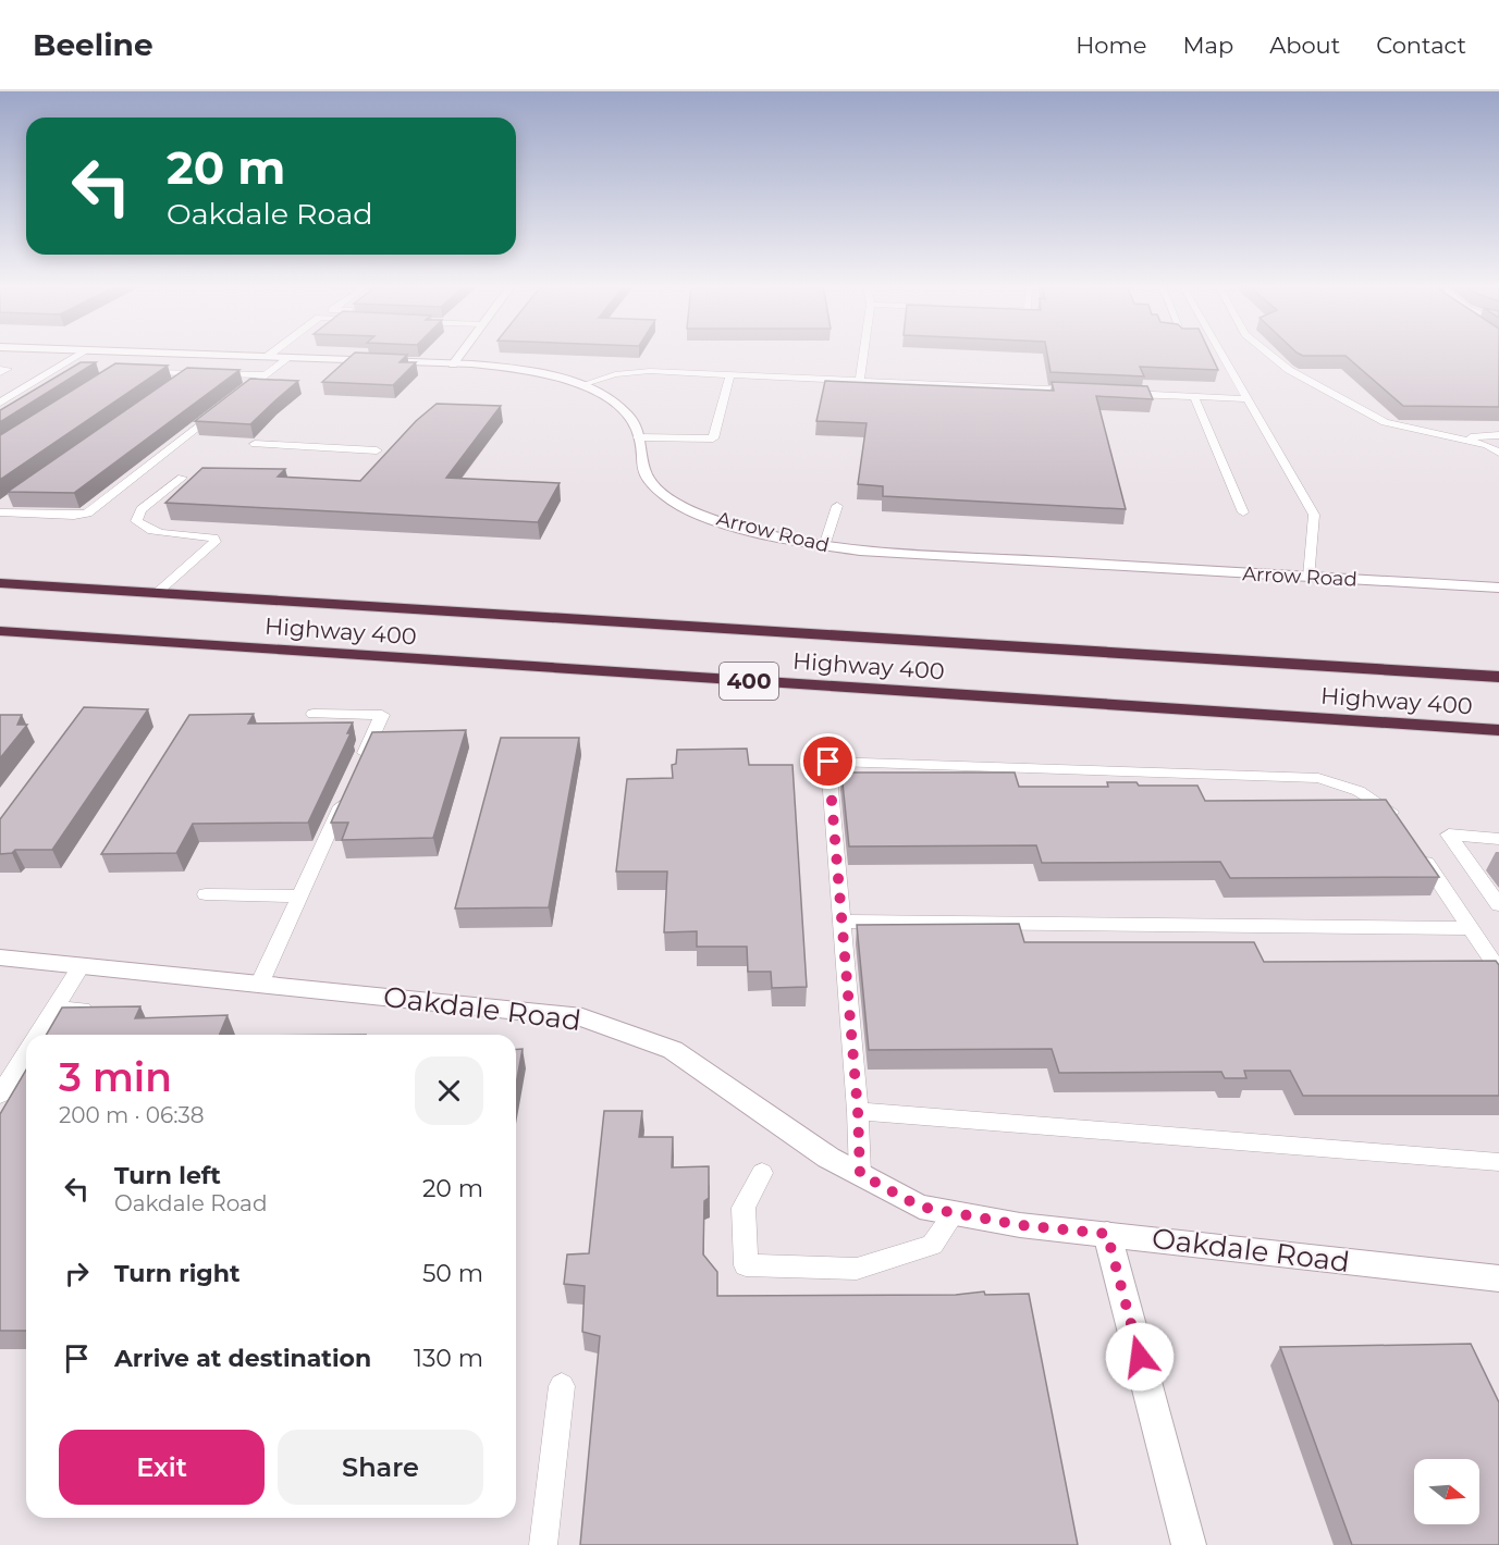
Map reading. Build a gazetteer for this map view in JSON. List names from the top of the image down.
{
  "streets": {
    "highway": ["Highway 400", "400"],
    "street": ["Arrow Road", "Oakdale Road"]
  },
  "north": "right",
  "page": {
    "header": "Beeline",
    "nav": [
      "Home",
      "Map",
      "About",
      "Contact"
    ],
    "turn": ["20 m", "Oakdale Road"],
    "heading": ["3 min", "200 m · 06:38"],
    "list": [
      {
        "name": "Turn left",
        "note": "Oakdale Road",
        "value": "20 m"
      },
      {
        "name": "Turn right",
        "value": "50 m"
      },
      {
        "name": "Arrive at destination",
        "value": "130 m"
      }
    ],
    "buttons": ["Exit", "Share"]
  }
}
